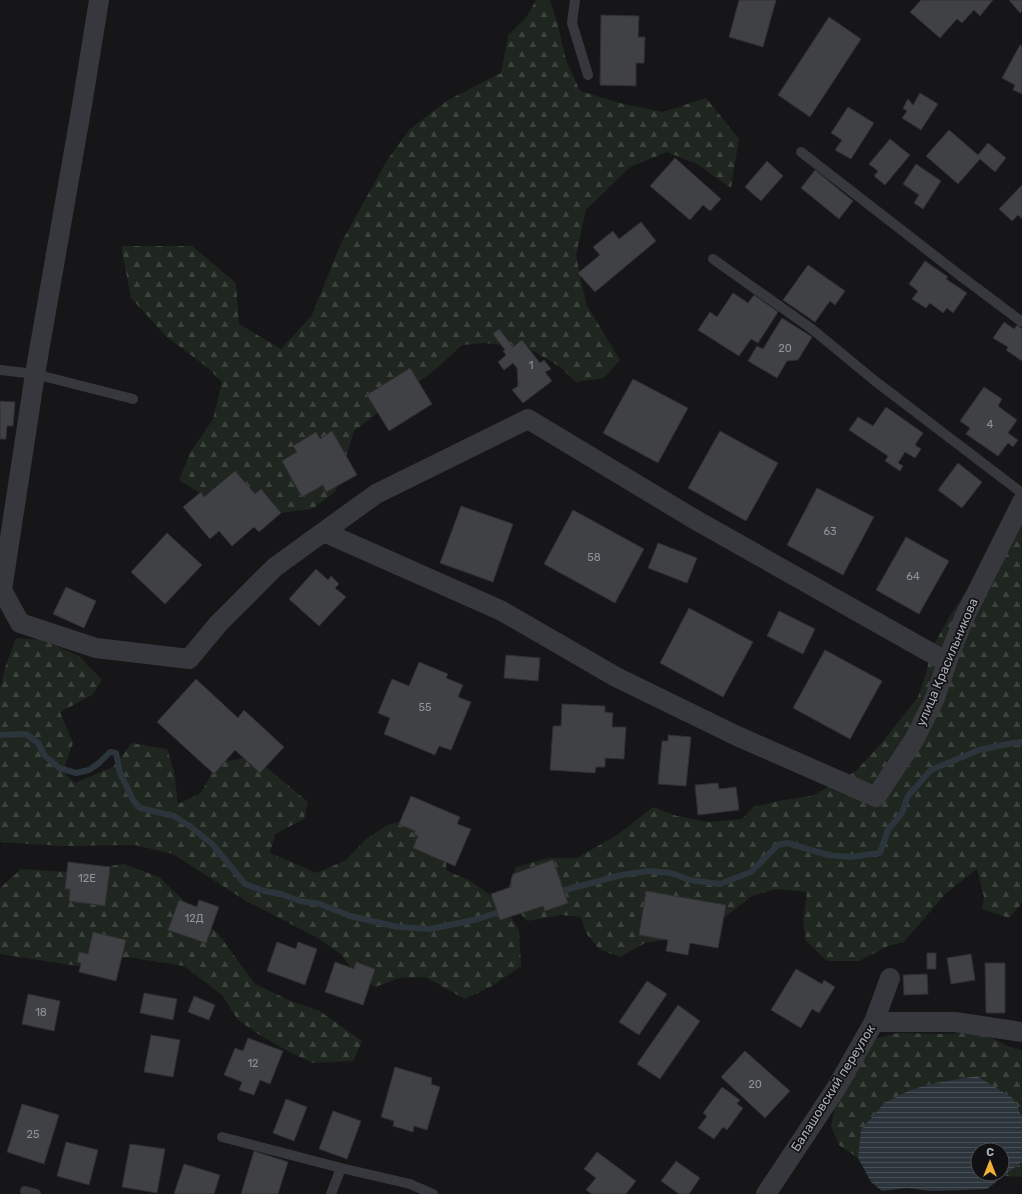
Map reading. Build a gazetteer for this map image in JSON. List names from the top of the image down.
{
  "streets": {
    "street": ["улица Красильникова", "Балашовский переулок"]
  },
  "house_numbers": [
    "20",
    "1",
    "4",
    "63",
    "58",
    "64",
    "55",
    "12Е",
    "12Д",
    "18",
    "12",
    "20",
    "25"
  ],
  "north": "top"
}
